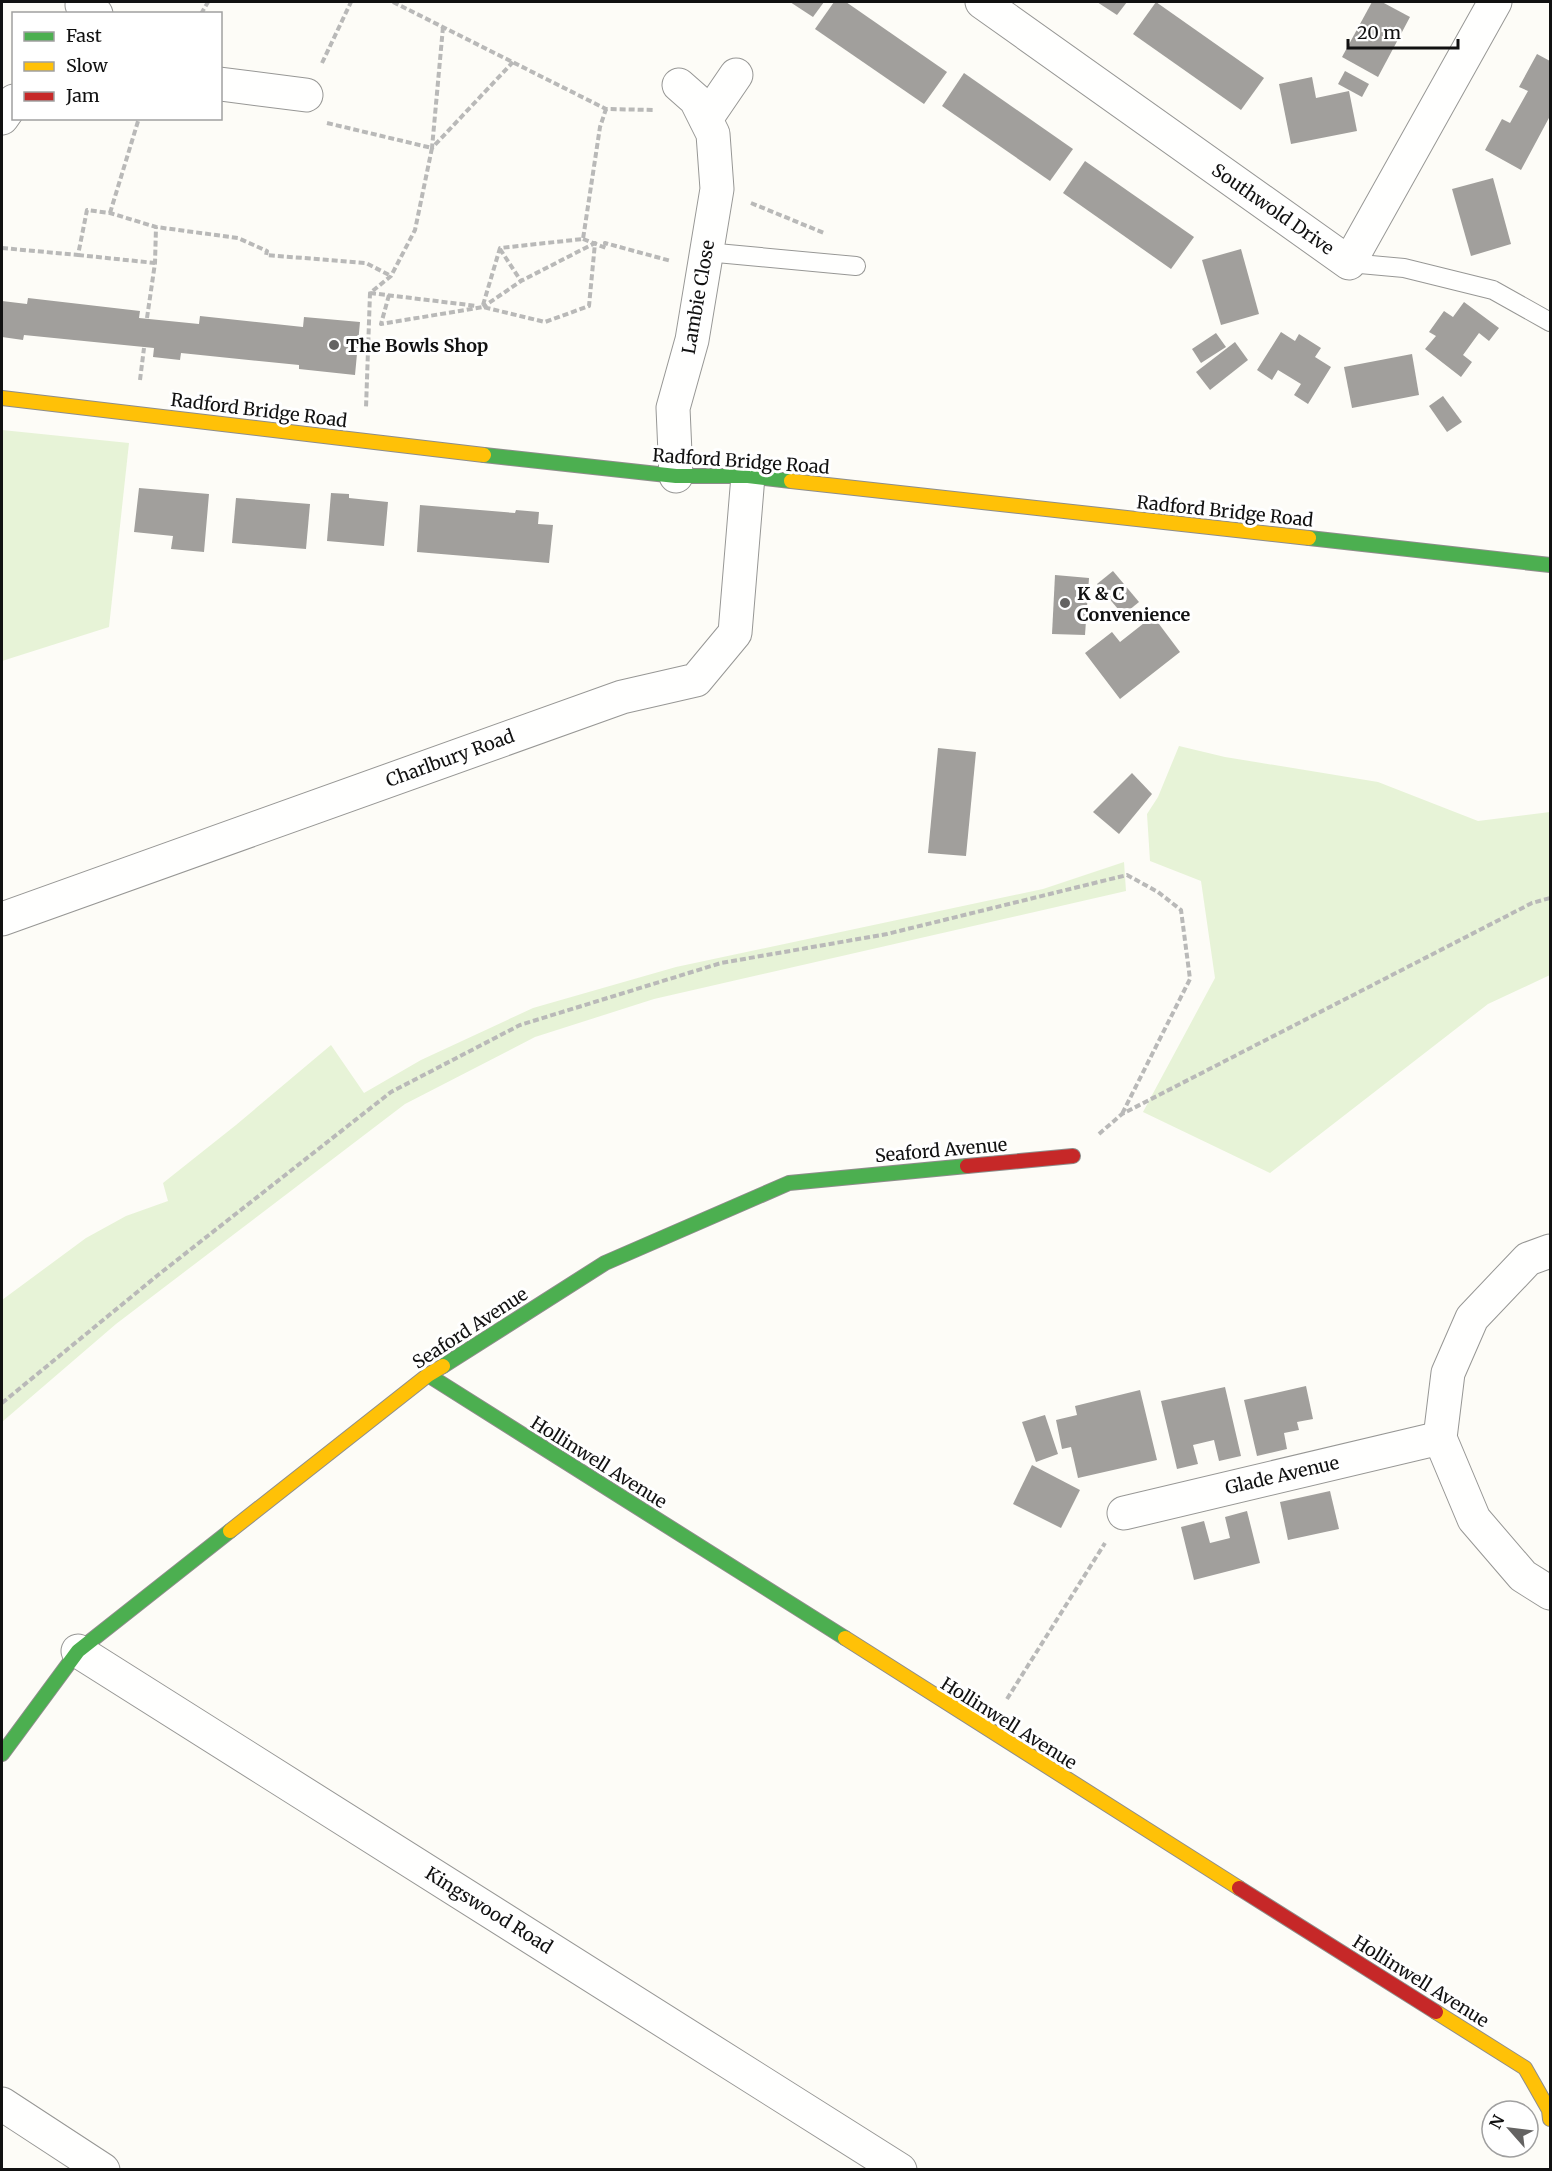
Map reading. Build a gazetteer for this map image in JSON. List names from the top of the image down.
{
  "streets": {
    "street": [
      "Southwold Drive",
      "Lambie Close",
      "Radford Bridge Road",
      "Charlbury Road",
      "Seaford Avenue",
      "Hollinwell Avenue",
      "Glade Avenue",
      "Kingswood Road"
    ]
  },
  "crossings": [
    ["Lambie Close", "Radford Bridge Road"],
    ["Radford Bridge Road", "Charlbury Road"],
    ["Seaford Avenue", "Hollinwell Avenue"],
    ["Seaford Avenue", "Kingswood Road"]
  ],
  "places": ["The Bowls Shop", "K & C Convenience"],
  "legend": ["Fast", "Slow", "Jam"],
  "scale_bar": "20 m",
  "north": "top left"
}
